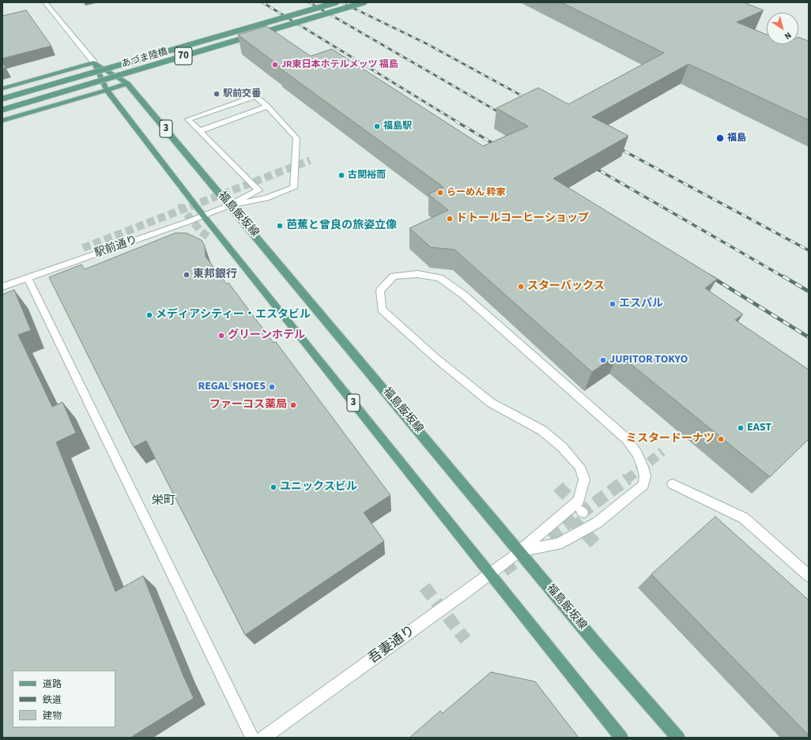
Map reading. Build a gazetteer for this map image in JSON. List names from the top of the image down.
{
  "streets": {
    "main road": [
      "70",
      "あづま陸橋",
      "3",
      "福島飯坂線"
    ],
    "street": ["駅前通り", "吾妻通り"]
  },
  "crossings": [
    ["3", "福島飯坂線"],
    ["3", "駅前通り"],
    ["3", "吾妻通り"],
    ["福島飯坂線", "駅前通り"],
    ["福島飯坂線", "吾妻通り"]
  ],
  "districts": ["栄町"],
  "places": [
    "JR東日本ホテルメッツ 福島",
    "駅前交番",
    "福島駅",
    "福島",
    "古関裕而",
    "らーめん 粋家",
    "ドトールコーヒーショップ",
    "芭蕉と曾良の旅姿立像",
    "東邦銀行",
    "スターバックス",
    "エスパル",
    "メディアシティー・エスタビル",
    "グリーンホテル",
    "JUPITOR TOKYO",
    "REGAL SHOES",
    "ファーコス薬局",
    "EAST",
    "ミスタードーナツ",
    "ユニックスビル"
  ],
  "legend": ["道路", "鉄道", "建物"],
  "north": "bottom right"
}
